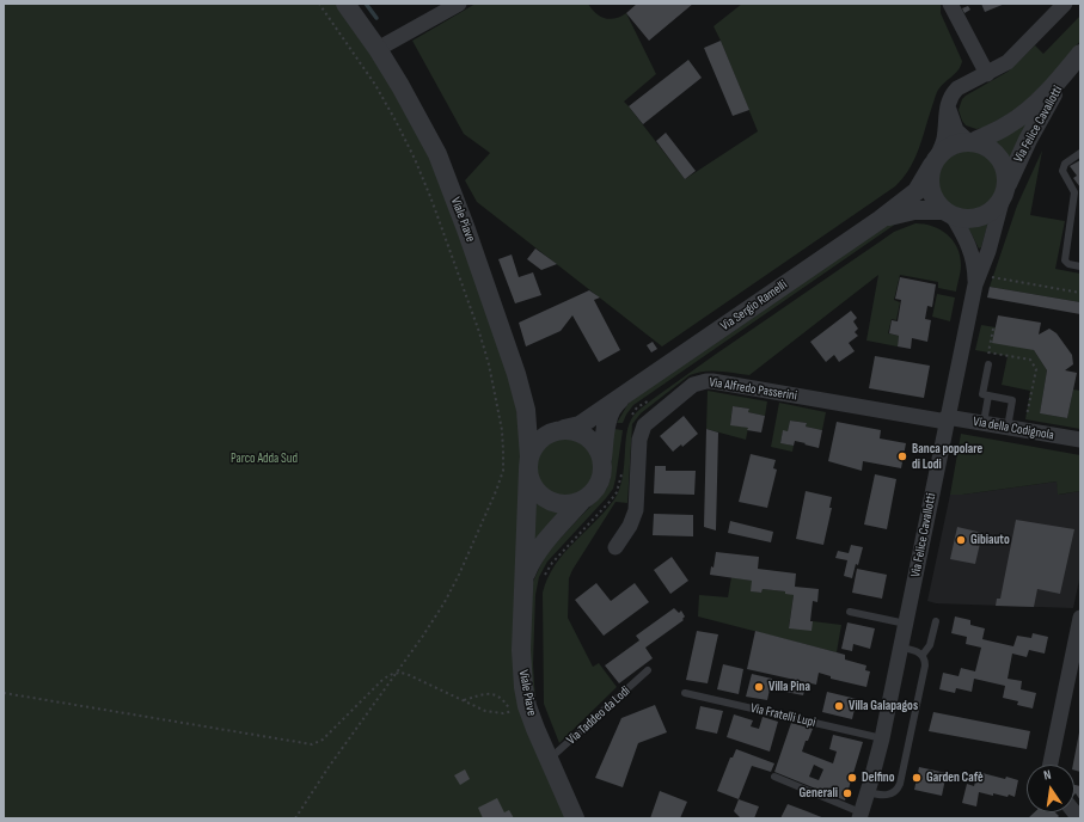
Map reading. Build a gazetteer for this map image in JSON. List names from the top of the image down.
{
  "streets": {
    "street": [
      "Via Felice Cavallotti",
      "Viale Piave",
      "Via Sergio Ramelli",
      "Via Alfredo Passerini",
      "Via della Codignola"
    ],
    "lane": ["Via Taddeo da Lodi", "Via Fratelli Lupi"]
  },
  "crossings": [
    ["Via Felice Cavallotti", "Via Sergio Ramelli"],
    ["Via Felice Cavallotti", "Via Alfredo Passerini"],
    ["Via Felice Cavallotti", "Via della Codignola"],
    ["Via Felice Cavallotti", "Via Fratelli Lupi"],
    ["Viale Piave", "Via Sergio Ramelli"],
    ["Viale Piave", "Via Taddeo da Lodi"],
    ["Via Alfredo Passerini", "Via della Codignola"]
  ],
  "parks": ["Parco Adda Sud"],
  "places": [
    "Banca popolare di Lodi",
    "Gibiauto",
    "Villa Pina",
    "Villa Galapagos",
    "Delfino",
    "Garden Cafè",
    "Generali"
  ],
  "north": "top"
}
